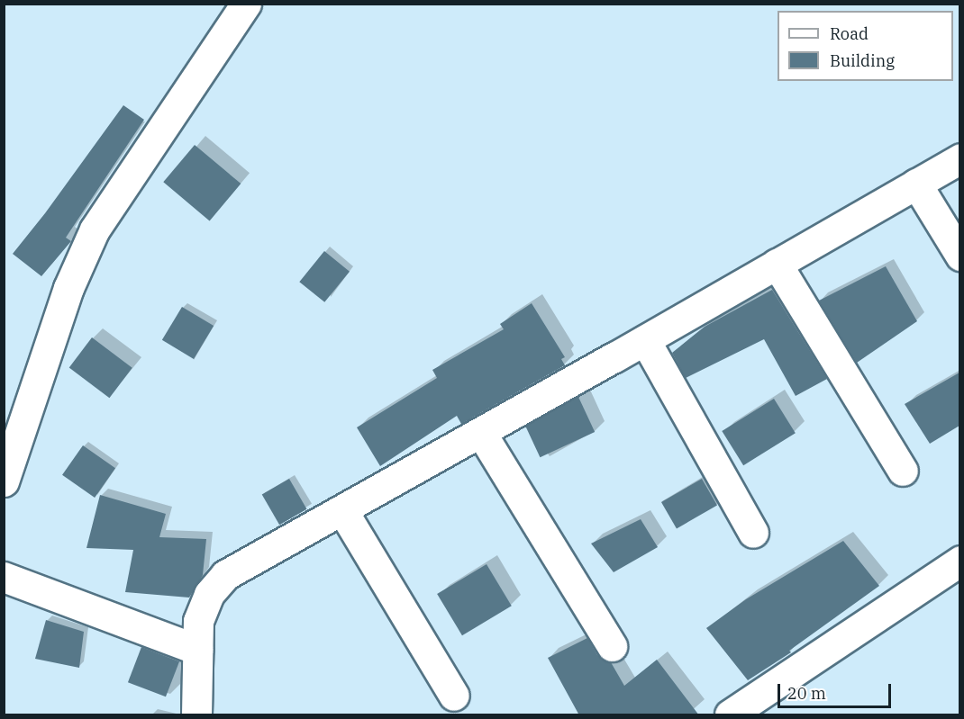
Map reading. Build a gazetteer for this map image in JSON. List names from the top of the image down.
{
  "legend": ["Road", "Building"],
  "scale_bar": "20 m"
}
